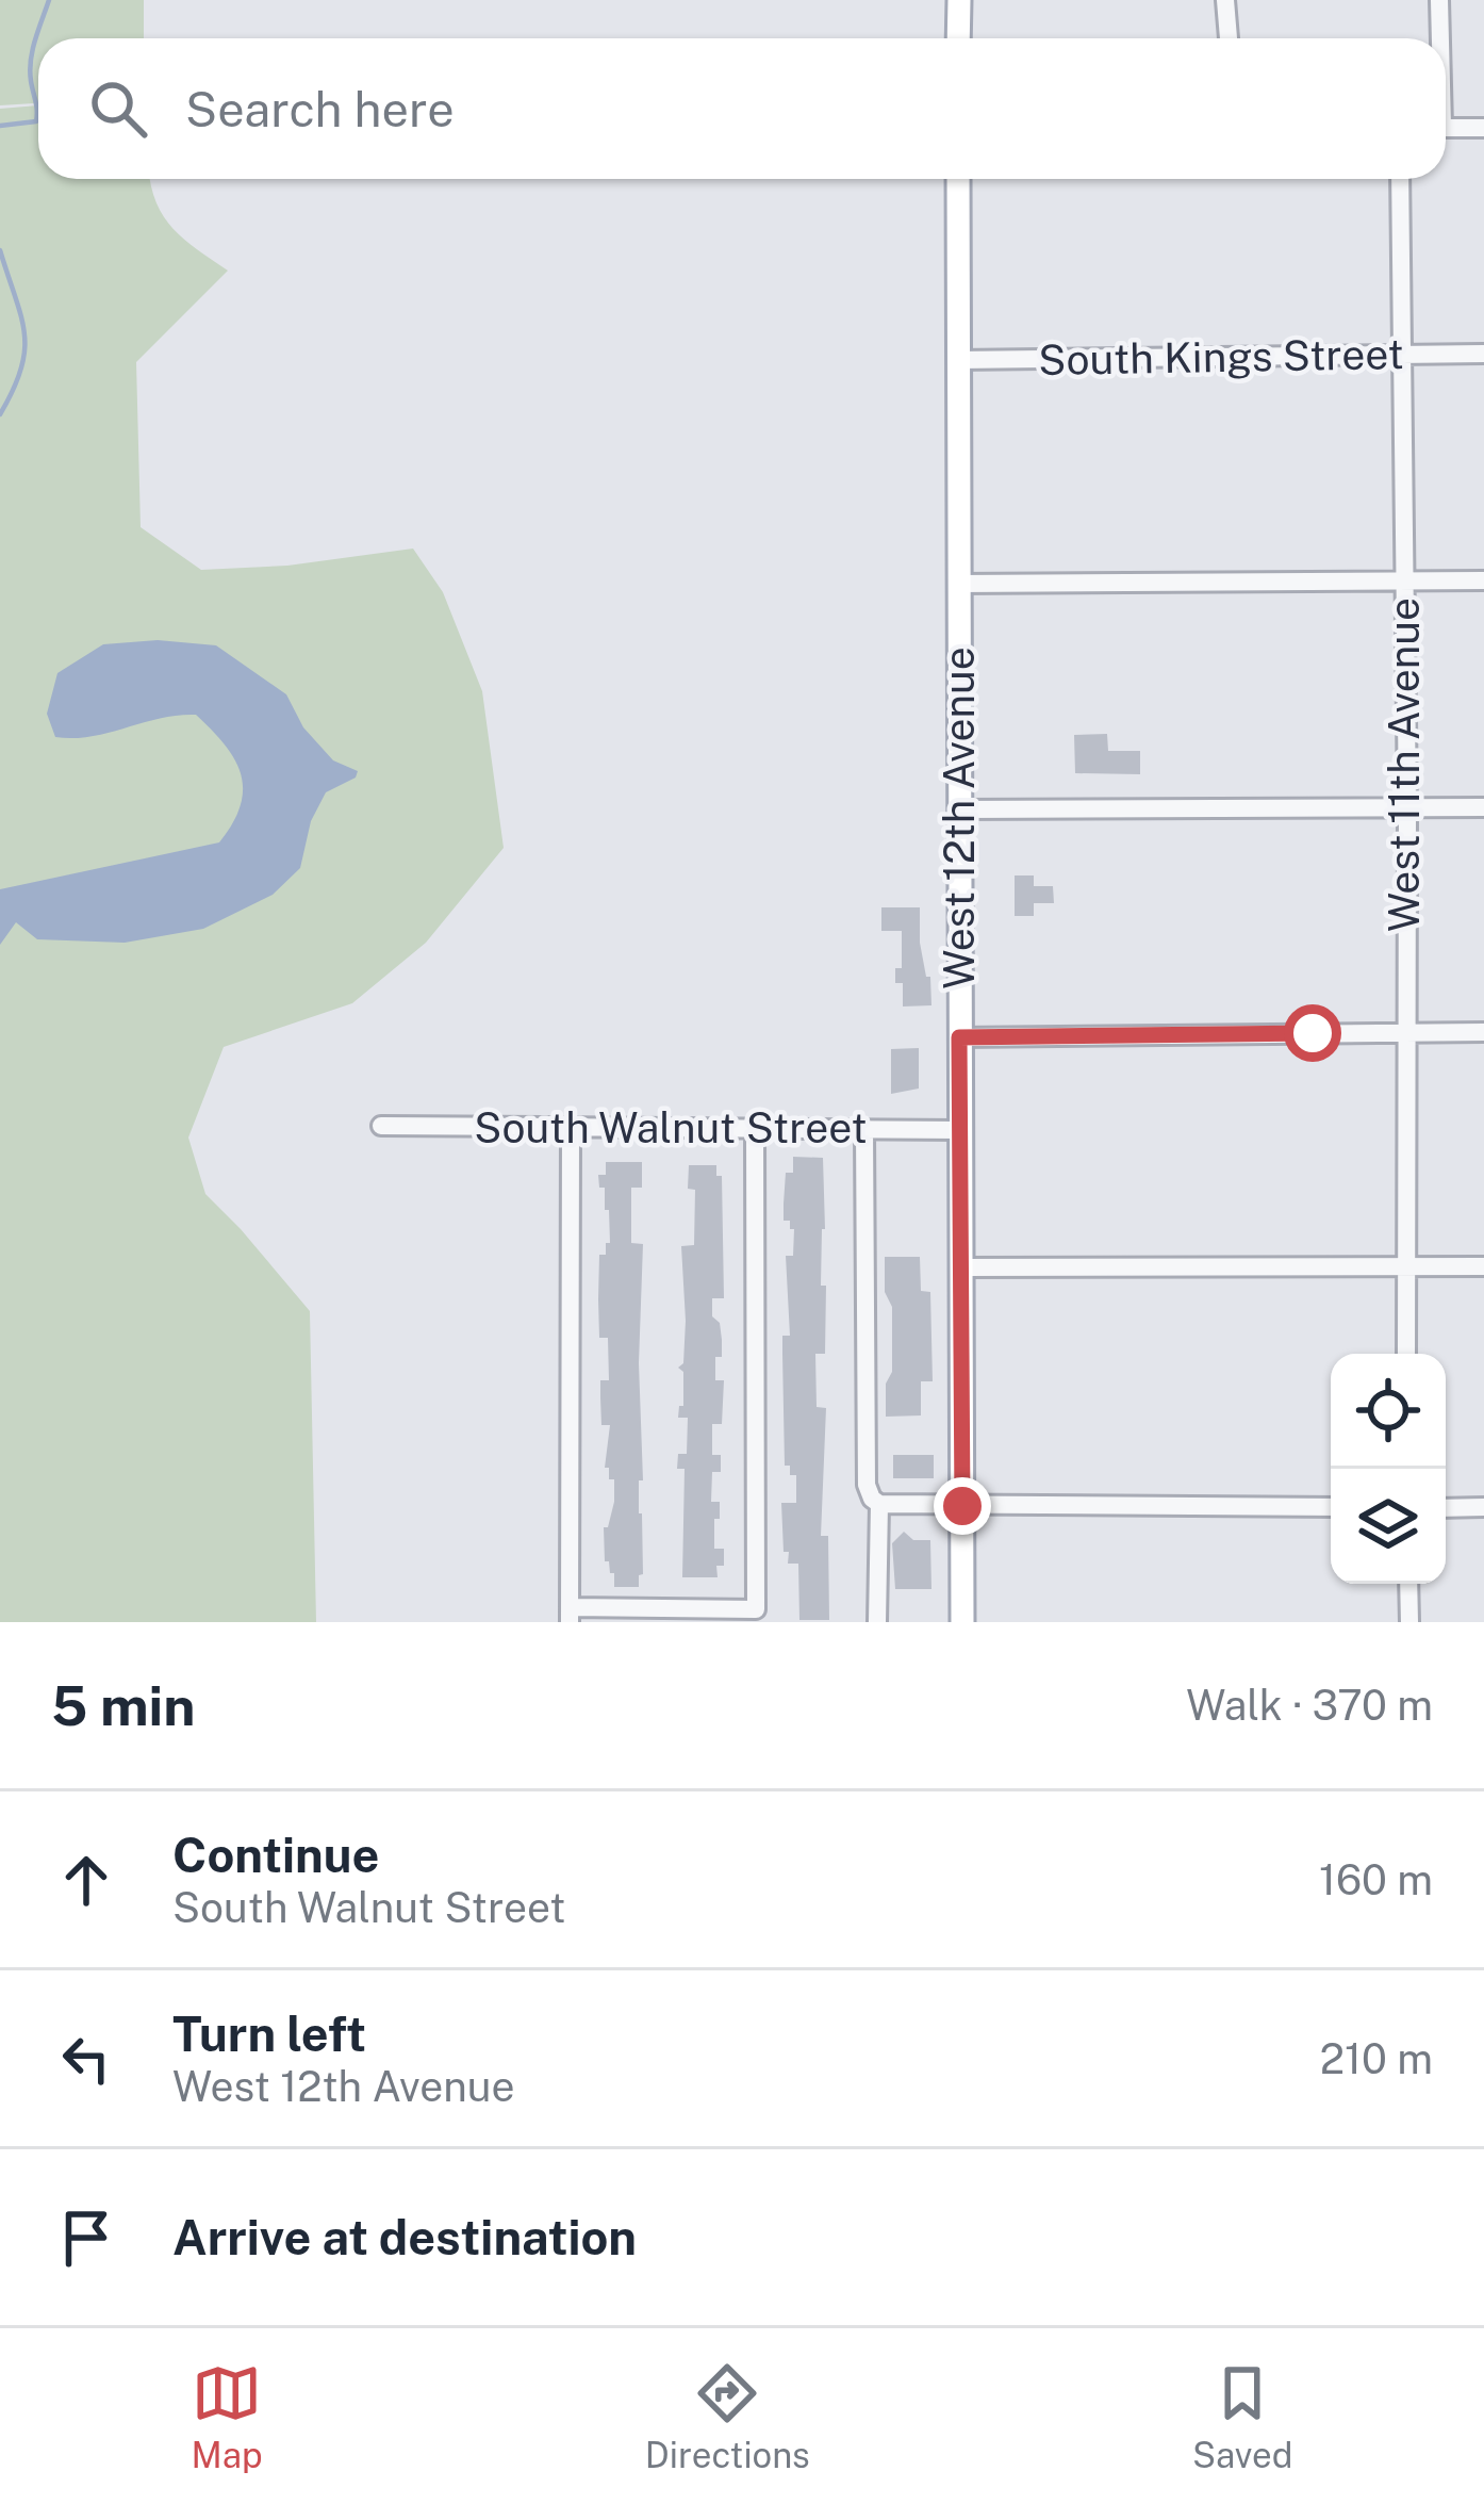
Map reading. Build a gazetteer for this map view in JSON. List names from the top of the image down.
{
  "streets": {
    "main road": ["West 12th Avenue"],
    "street": ["South Kings Street", "West 11th Avenue", "South Walnut Street"]
  },
  "crossings": [
    ["South Kings Street", "West 11th Avenue"],
    ["South Kings Street", "West 12th Avenue"],
    ["West 12th Avenue", "South Walnut Street"]
  ],
  "page": {
    "search": "Search here",
    "heading": ["5 min", "Walk · 370 m"],
    "list": [
      ["Continue", "South Walnut Street", "160 m"],
      ["Turn left", "West 12th Avenue", "210 m"],
      "Arrive at destination"
    ],
    "nav": ["Map", "Directions", "Saved"]
  }
}
